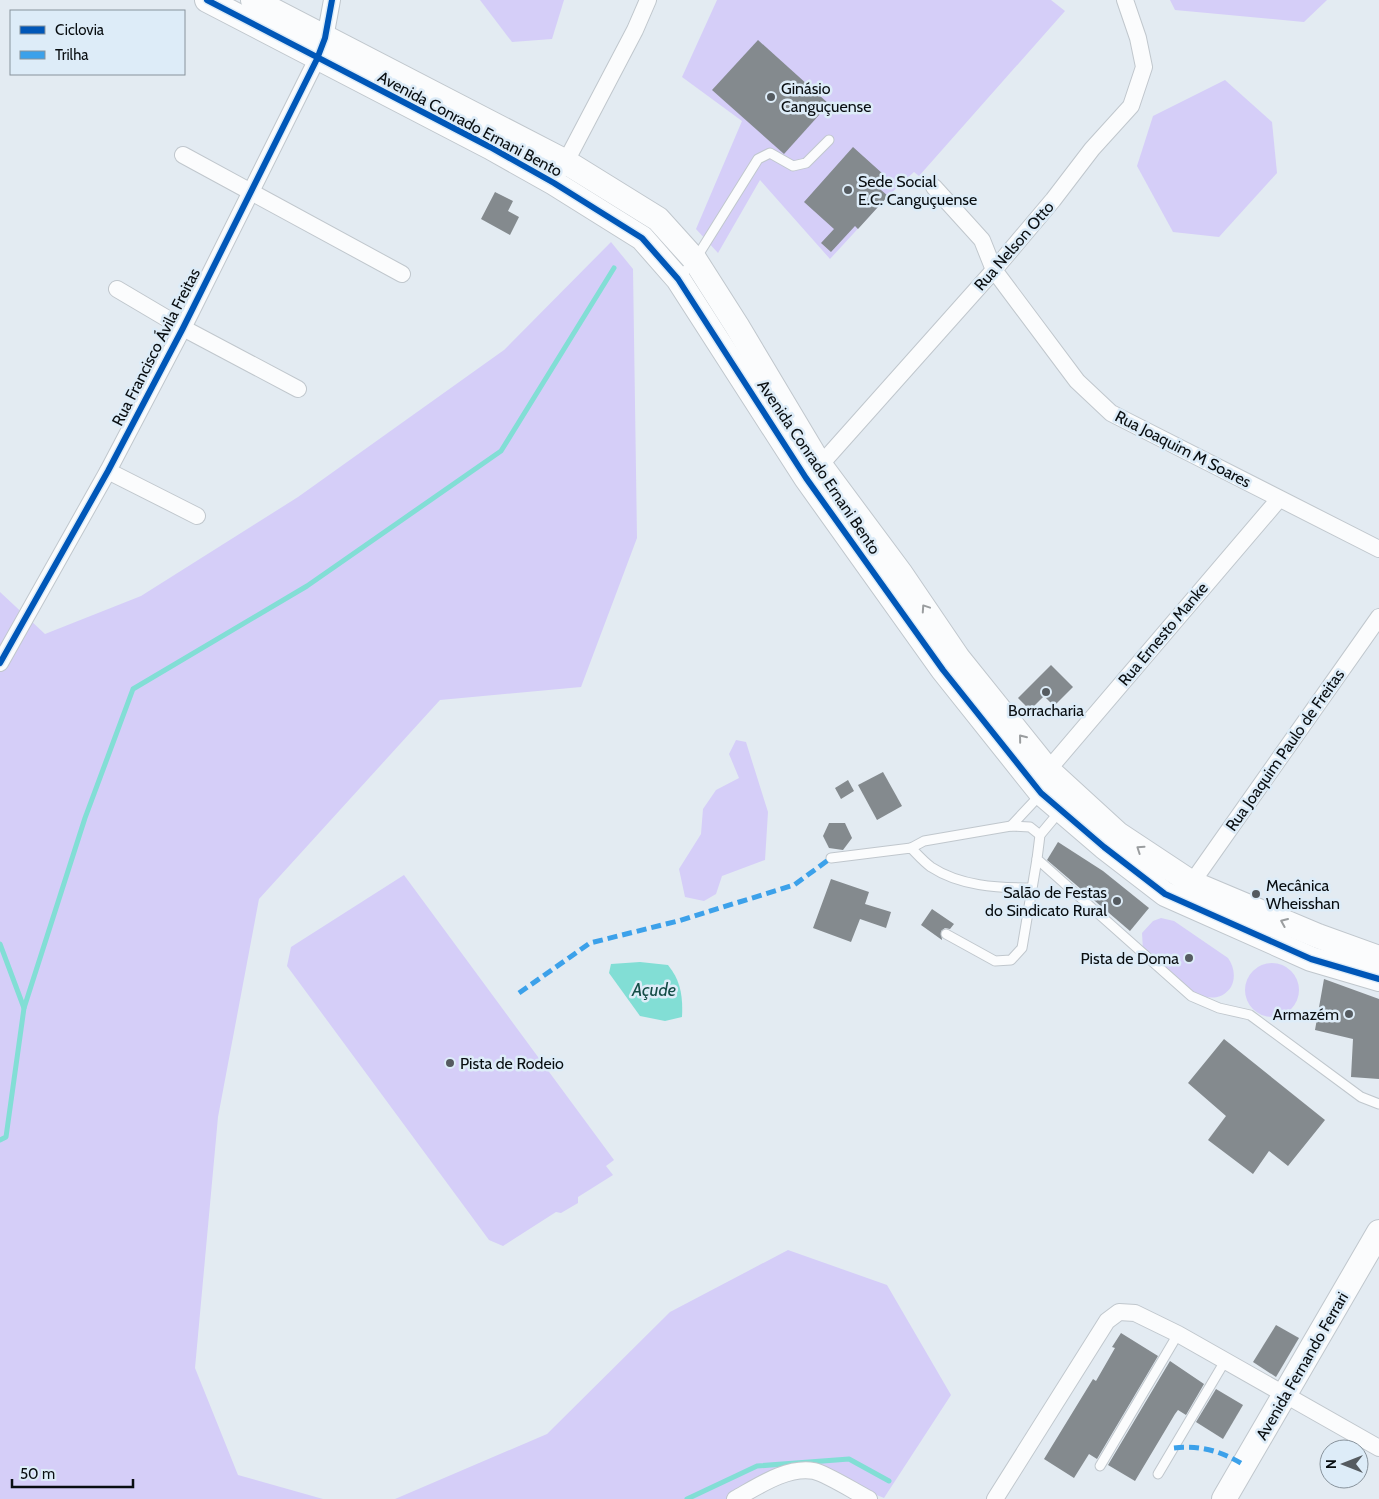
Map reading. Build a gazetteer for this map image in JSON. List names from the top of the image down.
{
  "streets": {
    "street": [
      "Avenida Conrado Ernani Bento",
      "Rua Nelson Otto",
      "Rua Francisco Ávila Freitas",
      "Rua Joaquim M Soares",
      "Rua Ernesto Manke",
      "Rua Joaquim Paulo de Freitas",
      "Avenida Fernando Ferrari"
    ]
  },
  "crossings": [
    ["Avenida Conrado Ernani Bento", "Rua Nelson Otto"],
    ["Avenida Conrado Ernani Bento", "Rua Francisco Ávila Freitas"],
    ["Avenida Conrado Ernani Bento", "Rua Ernesto Manke"],
    ["Avenida Conrado Ernani Bento", "Rua Joaquim Paulo de Freitas"],
    ["Rua Nelson Otto", "Rua Joaquim M Soares"],
    ["Rua Joaquim M Soares", "Rua Ernesto Manke"]
  ],
  "water": ["Açude"],
  "places": [
    "Ginásio Canguçuense",
    "Sede Social E.C. Canguçuense",
    "Borracharia",
    "Mecânica Wheisshan",
    "Salão de Festas do Sindicato Rural",
    "Pista de Doma",
    "Armazém",
    "Pista de Rodeio"
  ],
  "legend": ["Ciclovia", "Trilha"],
  "scale_bar": "50 m",
  "north": "left"
}
